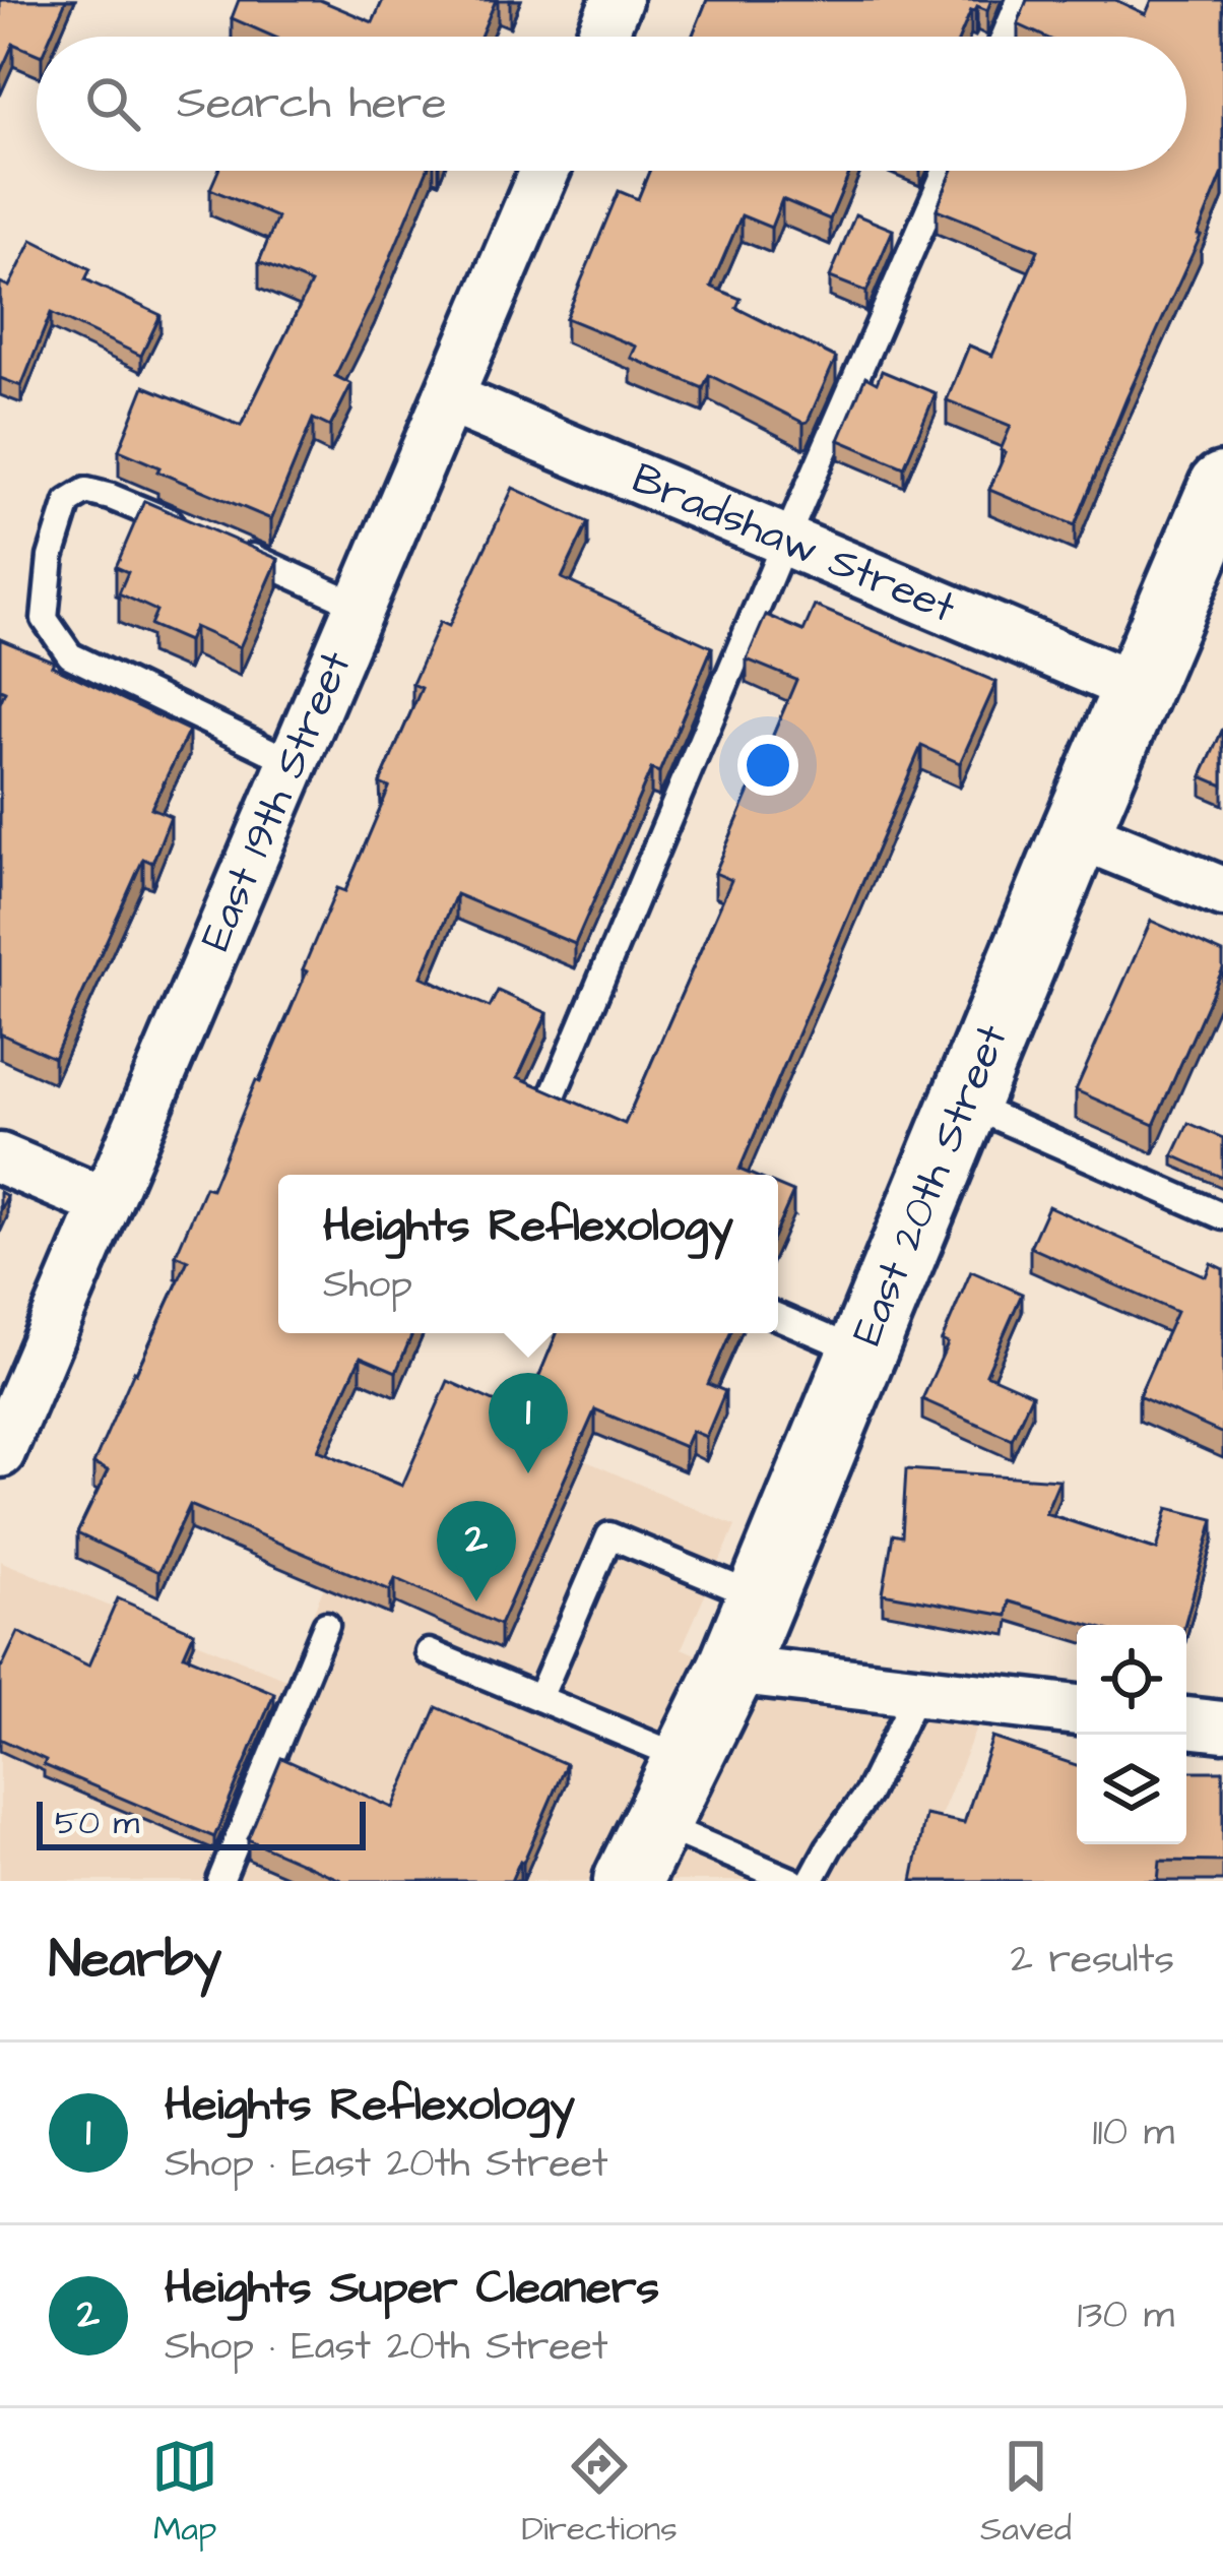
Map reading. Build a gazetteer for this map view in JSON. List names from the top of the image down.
{
  "streets": {
    "main road": ["East 20th Street"],
    "street": ["Bradshaw Street", "East 19th Street"]
  },
  "crossings": [
    ["Bradshaw Street", "East 19th Street"],
    ["Bradshaw Street", "East 20th Street"]
  ],
  "scale_bar": "50 m",
  "page": {
    "search": "Search here",
    "popup": ["Heights Reflexology", "Shop"],
    "pins": ["1", "2"],
    "scale": "50 m",
    "heading": ["Nearby", "2 results"],
    "list": [
      {
        "mark": "1",
        "name": "Heights Reflexology",
        "note": "Shop · East 20th Street",
        "value": "110 m"
      },
      {
        "mark": "2",
        "name": "Heights Super Cleaners",
        "note": "Shop · East 20th Street",
        "value": "130 m"
      }
    ],
    "nav": ["Map", "Directions", "Saved"]
  }
}
